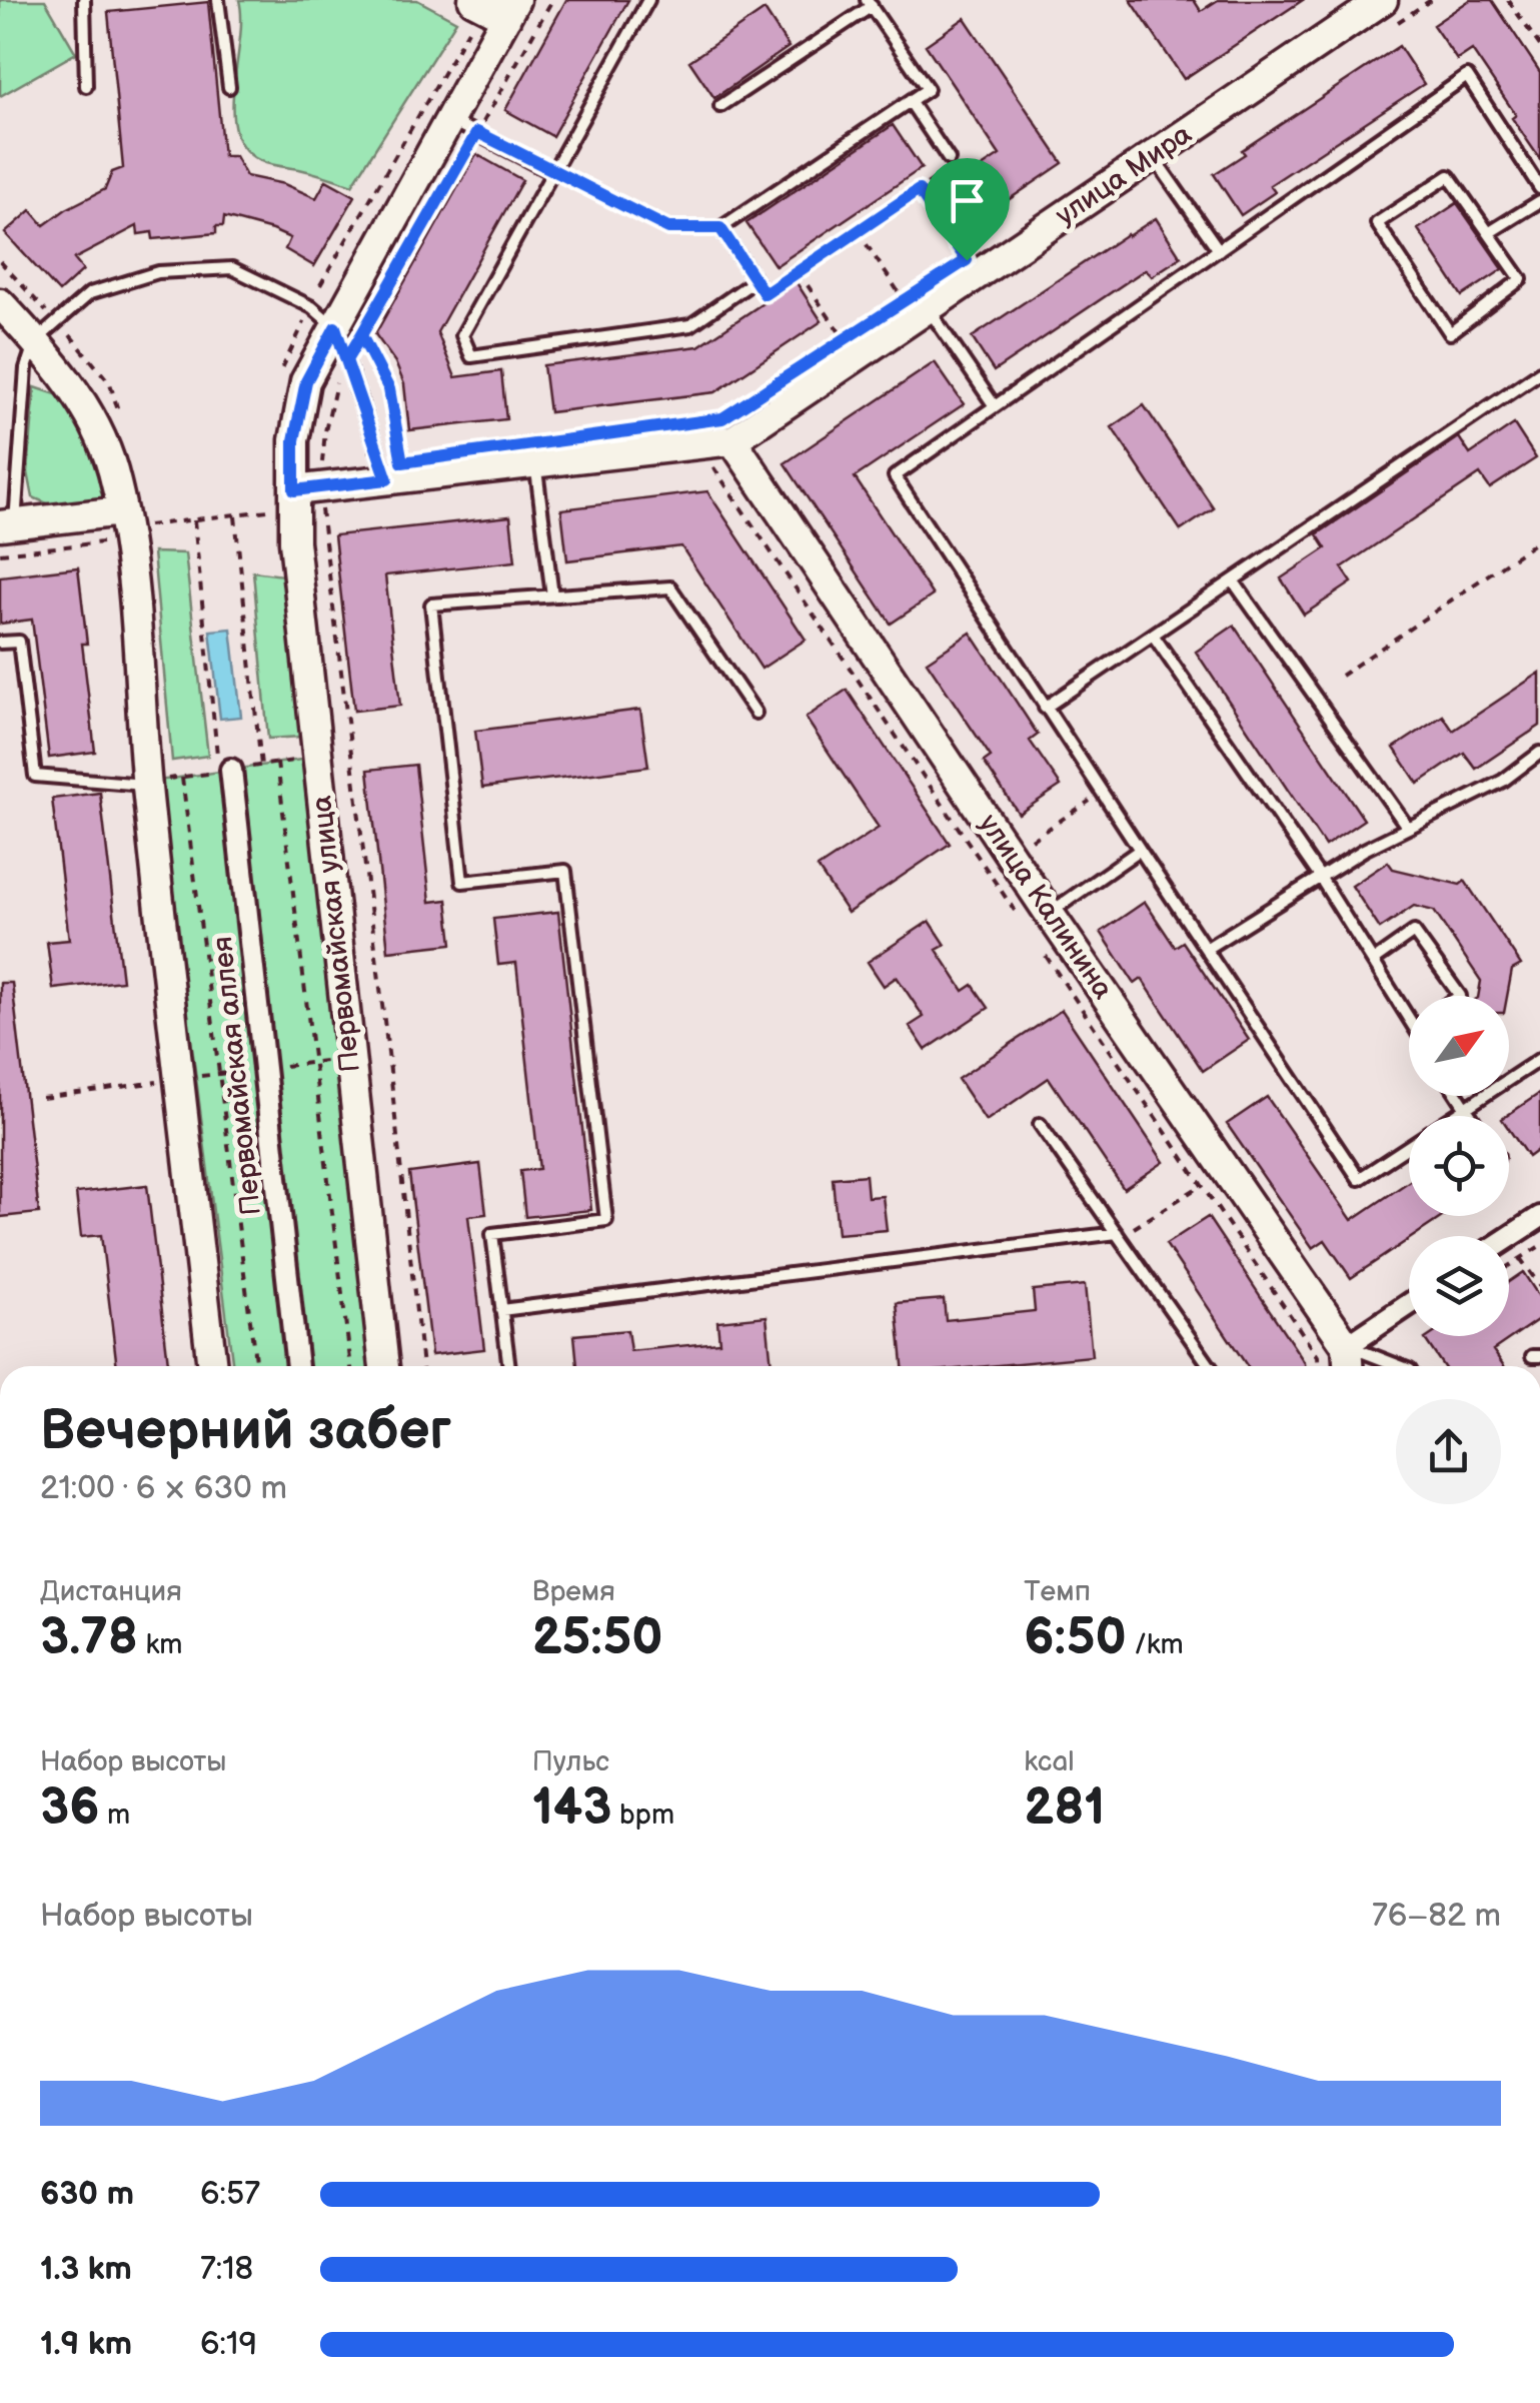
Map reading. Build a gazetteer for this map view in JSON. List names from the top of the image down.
{
  "streets": {
    "main road": ["улица Мира", "улица Калинина", "Первомайская улица"],
    "street": ["Первомайская аллея"]
  },
  "crossings": [
    ["улица Мира", "улица Калинина"],
    ["улица Мира", "Первомайская улица"]
  ],
  "north": "top right",
  "page": {
    "heading": ["Вечерний забег", "21:00 · 6 × 630 m"],
    "stats": [
      ["Дистанция", "3.78 km"],
      ["Время", "25:50"],
      ["Темп", "6:50 /km"],
      ["Набор высоты", "36 m"],
      ["Пульс", "143 bpm"],
      ["kcal", "281"]
    ],
    "chart": ["Набор высоты", "76–82 m"],
    "list": [
      {
        "name": "630 m",
        "note": "6:57"
      },
      {
        "name": "1.3 km",
        "note": "7:18"
      },
      {
        "name": "1.9 km",
        "note": "6:19"
      }
    ]
  }
}
